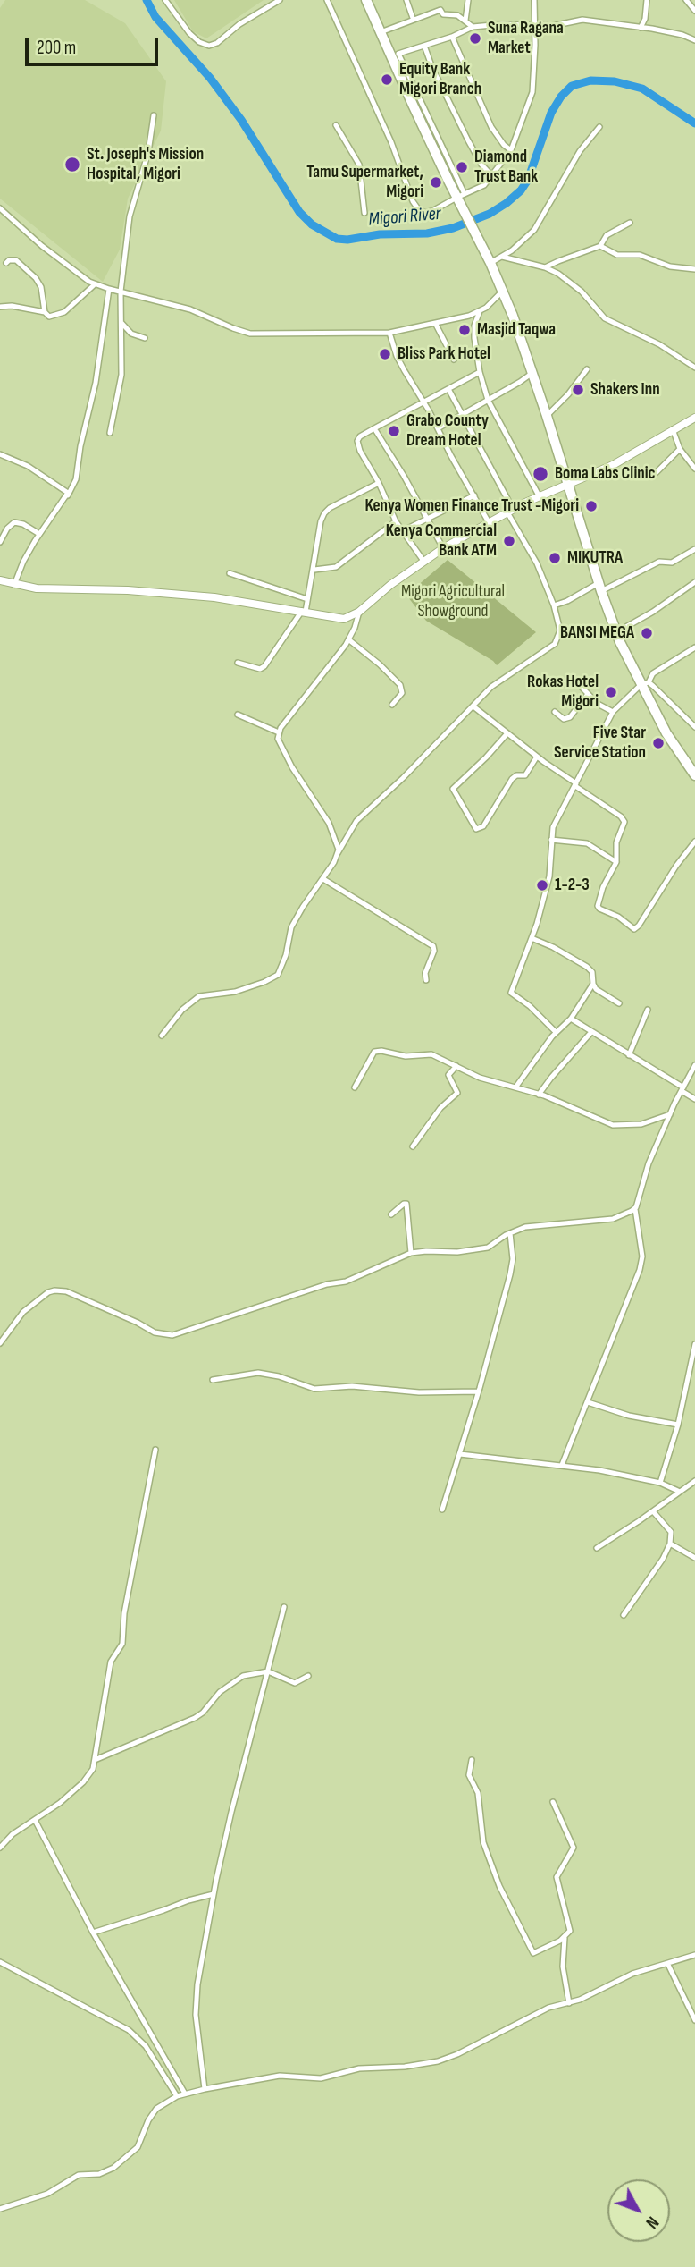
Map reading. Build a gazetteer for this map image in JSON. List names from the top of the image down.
{
  "water": ["Migori River"],
  "parks": ["Migori Agricultural Showground"],
  "places": [
    "Suna Ragana Market",
    "Equity Bank Migori Branch",
    "St. Joseph's Mission Hospital, Migori",
    "Diamond Trust Bank",
    "Tamu Supermarket, Migori",
    "Masjid Taqwa",
    "Bliss Park Hotel",
    "Shakers Inn",
    "Grabo County Dream Hotel",
    "Boma Labs Clinic",
    "Kenya Women Finance Trust -Migori",
    "Kenya Commercial Bank ATM",
    "MIKUTRA",
    "BANSI MEGA",
    "Rokas Hotel Migori",
    "Five Star Service Station",
    "1-2-3"
  ],
  "scale_bar": "200 m",
  "north": "bottom right"
}
